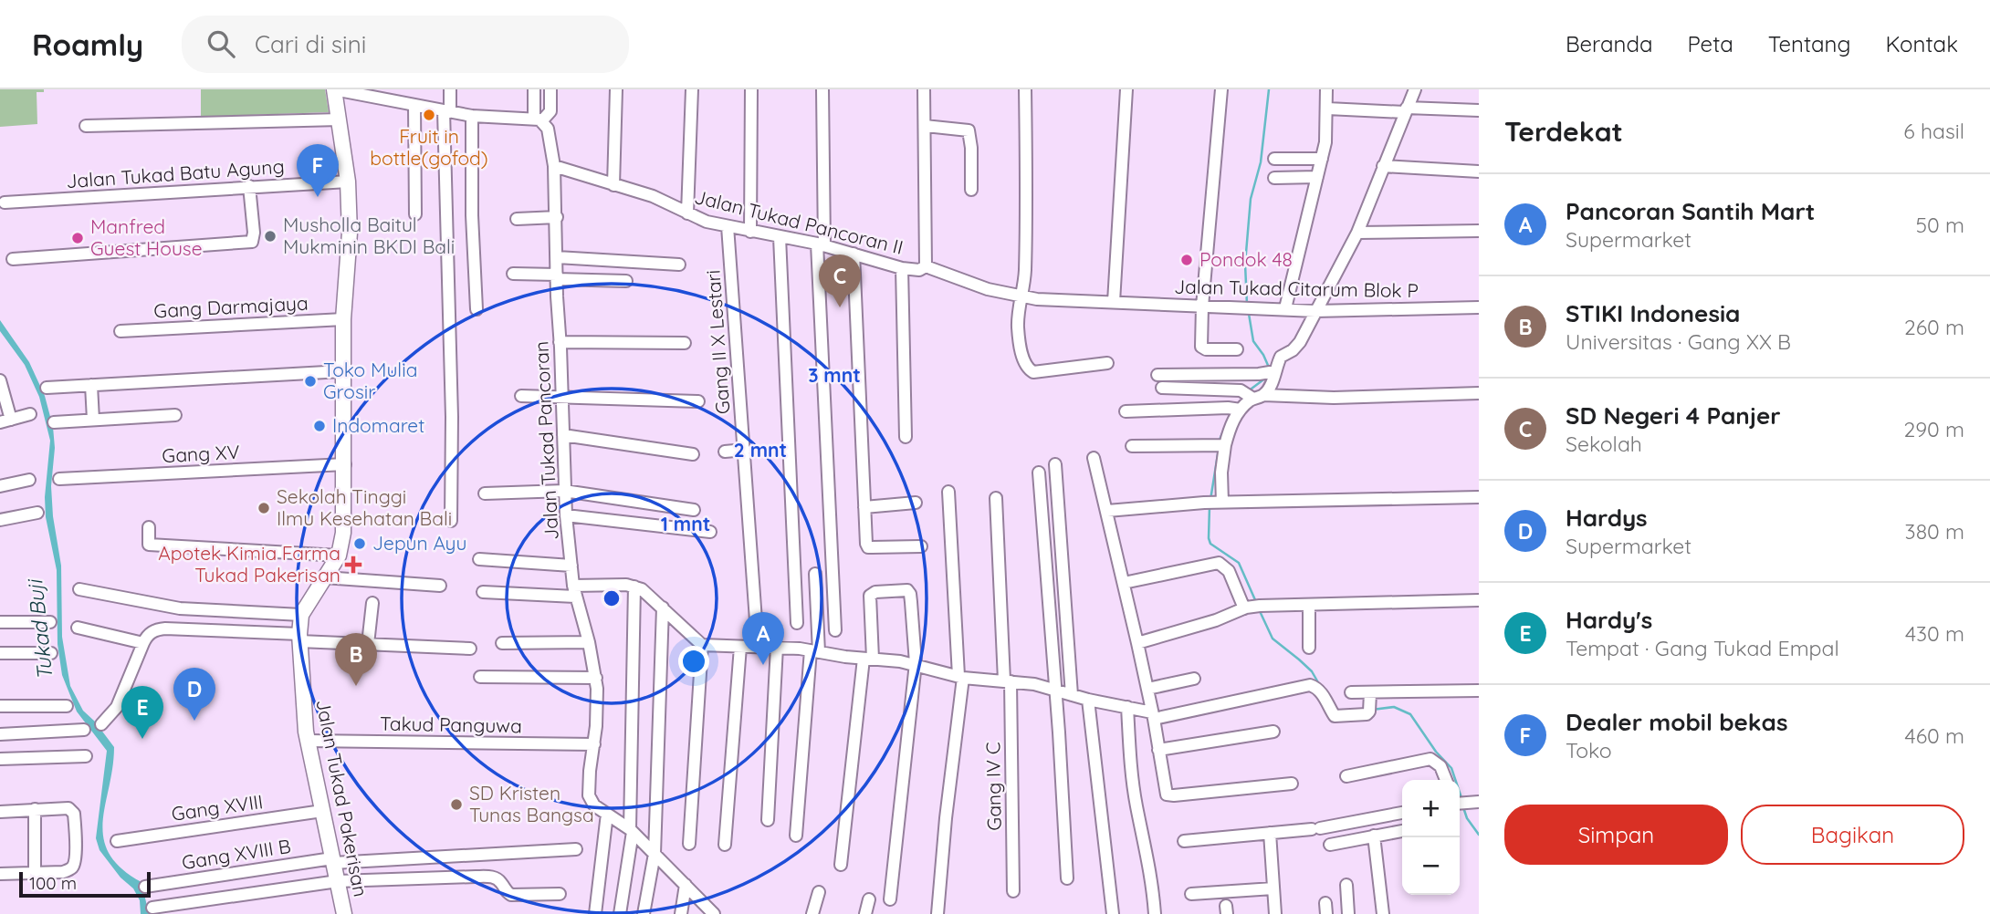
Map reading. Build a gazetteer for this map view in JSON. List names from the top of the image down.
{
  "streets": {
    "street": [
      "Jalan Tukad Batu Agung",
      "Jalan Tukad Pancoran II",
      "Jalan Tukad Citarum Blok P",
      "Gang Darmajaya",
      "Gang II X Lestari",
      "Jalan Tukad Pancoran",
      "Gang XV",
      "Takud Panguwa",
      "Gang IV C",
      "Jalan Tukad Pakerisan",
      "Gang XVIII",
      "Gang XVIII B"
    ]
  },
  "crossings": [
    ["Jalan Tukad Batu Agung", "Jalan Tukad Pakerisan"],
    ["Jalan Tukad Pancoran II", "Jalan Tukad Citarum Blok P"],
    ["Jalan Tukad Pancoran II", "Gang II X Lestari"],
    ["Jalan Tukad Pancoran II", "Jalan Tukad Pancoran"],
    ["Gang Darmajaya", "Jalan Tukad Pakerisan"],
    ["Jalan Tukad Pancoran", "Takud Panguwa"],
    ["Gang XV", "Jalan Tukad Pakerisan"],
    ["Takud Panguwa", "Jalan Tukad Pakerisan"],
    ["Jalan Tukad Pakerisan", "Gang XVIII"],
    ["Jalan Tukad Pakerisan", "Gang XVIII B"]
  ],
  "water": ["Tukad Buji"],
  "places": {
    "other": [
      "Fruit in bottle(gofod)",
      "Musholla Baitul Mukminin BKDI Bali",
      "Manfred Guest House",
      "Pondok 48",
      "Toko Mulia Grosir",
      "Indomaret",
      "Sekolah Tinggi Ilmu Kesehatan Bali",
      "Jepun Ayu",
      "SD Kristen Tunas Bangsa"
    ],
    "health": ["Apotek Kimia Farma Tukad Pakerisan"]
  },
  "scale_bar": "100 m",
  "page": {
    "header": "Roamly",
    "search": "Cari di sini",
    "nav": [
      "Beranda",
      "Peta",
      "Tentang",
      "Kontak"
    ],
    "heading": ["Terdekat", "6 hasil"],
    "pins": [
      "F",
      "C",
      "A",
      "B",
      "D",
      "E"
    ],
    "list": [
      {
        "mark": "A",
        "name": "Pancoran Santih Mart",
        "note": "Supermarket",
        "value": "50 m"
      },
      {
        "mark": "B",
        "name": "STIKI Indonesia",
        "note": "Universitas · Gang XX B",
        "value": "260 m"
      },
      {
        "mark": "C",
        "name": "SD Negeri 4 Panjer",
        "note": "Sekolah",
        "value": "290 m"
      },
      {
        "mark": "D",
        "name": "Hardys",
        "note": "Supermarket",
        "value": "380 m"
      },
      {
        "mark": "E",
        "name": "Hardy's",
        "note": "Tempat · Gang Tukad Empal",
        "value": "430 m"
      },
      {
        "mark": "F",
        "name": "Dealer mobil bekas",
        "note": "Toko",
        "value": "460 m"
      }
    ],
    "map_buttons": ["+", "−"],
    "buttons": ["Simpan", "Bagikan"],
    "scale": "100 m"
  },
  "rings": ["3 mnt", "2 mnt", "1 mnt"]
}
